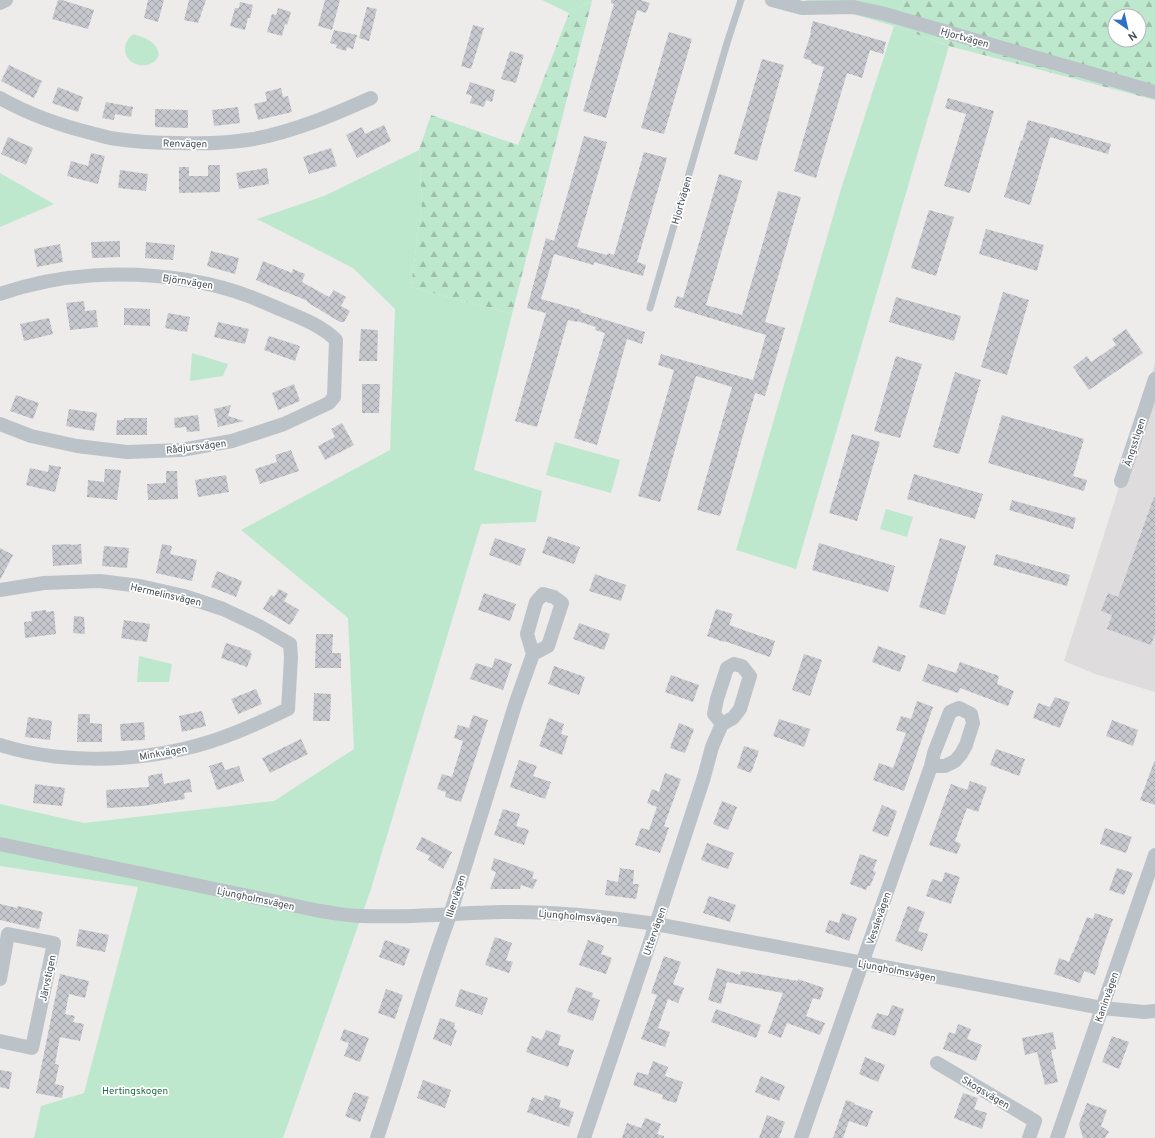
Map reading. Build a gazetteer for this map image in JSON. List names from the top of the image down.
{
  "streets": {
    "street": [
      "Hjortvägen",
      "Renvägen",
      "Björnvägen",
      "Ängsstigen",
      "Rådjursvägen",
      "Hermelinsvägen",
      "Minkvägen",
      "Illervägen",
      "Ljungholmsvägen",
      "Vesslevägen",
      "Uttervägen",
      "Järvstigen",
      "Kaninvägen",
      "Skogsvägen"
    ]
  },
  "crossings": [
    ["Björnvägen", "Rådjursvägen"],
    ["Hermelinsvägen", "Minkvägen"],
    ["Illervägen", "Ljungholmsvägen"],
    ["Ljungholmsvägen", "Vesslevägen"],
    ["Ljungholmsvägen", "Uttervägen"],
    ["Ljungholmsvägen", "Kaninvägen"]
  ],
  "parks": ["Hertingskogen"],
  "north": "bottom right"
}
